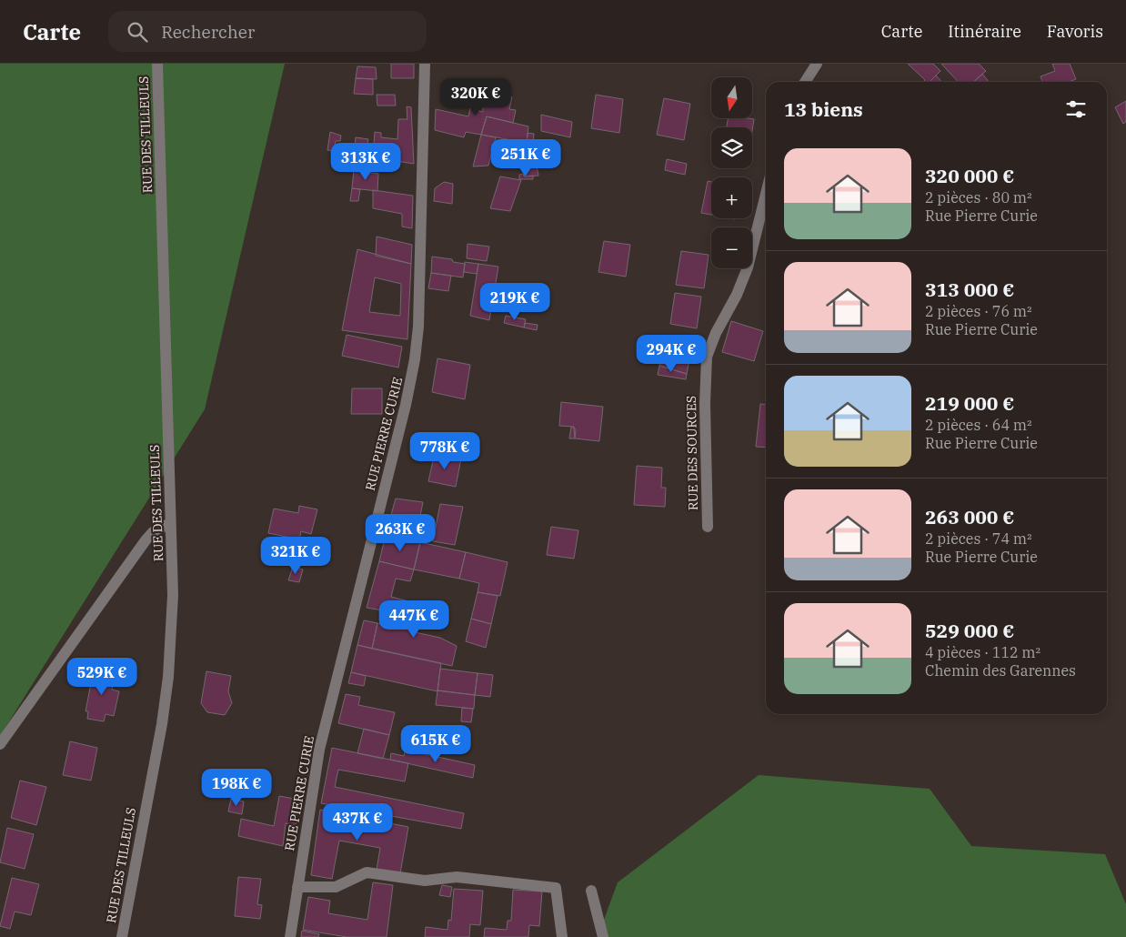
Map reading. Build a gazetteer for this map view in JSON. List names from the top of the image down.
{
  "streets": {
    "street": ["RUE DES TILLEULS", "RUE PIERRE CURIE", "RUE DES SOURCES"]
  },
  "north": "bottom",
  "page": {
    "header": "Carte",
    "search": "Rechercher",
    "nav": ["Carte", "Itinéraire", "Favoris"],
    "map_buttons": ["+", "−"],
    "price": [
      "320K €",
      "251K €",
      "313K €",
      "219K €",
      "294K €",
      "778K €",
      "263K €",
      "321K €",
      "447K €",
      "529K €",
      "615K €",
      "198K €",
      "437K €"
    ],
    "heading": "13 biens",
    "list": [
      {
        "name": "320 000 €",
        "note": "2 pièces · 80 m² · Rue Pierre Curie"
      },
      {
        "name": "313 000 €",
        "note": "2 pièces · 76 m² · Rue Pierre Curie"
      },
      {
        "name": "219 000 €",
        "note": "2 pièces · 64 m² · Rue Pierre Curie"
      },
      {
        "name": "263 000 €",
        "note": "2 pièces · 74 m² · Rue Pierre Curie"
      },
      {
        "name": "529 000 €",
        "note": "4 pièces · 112 m² · Chemin des Garennes"
      }
    ]
  }
}
